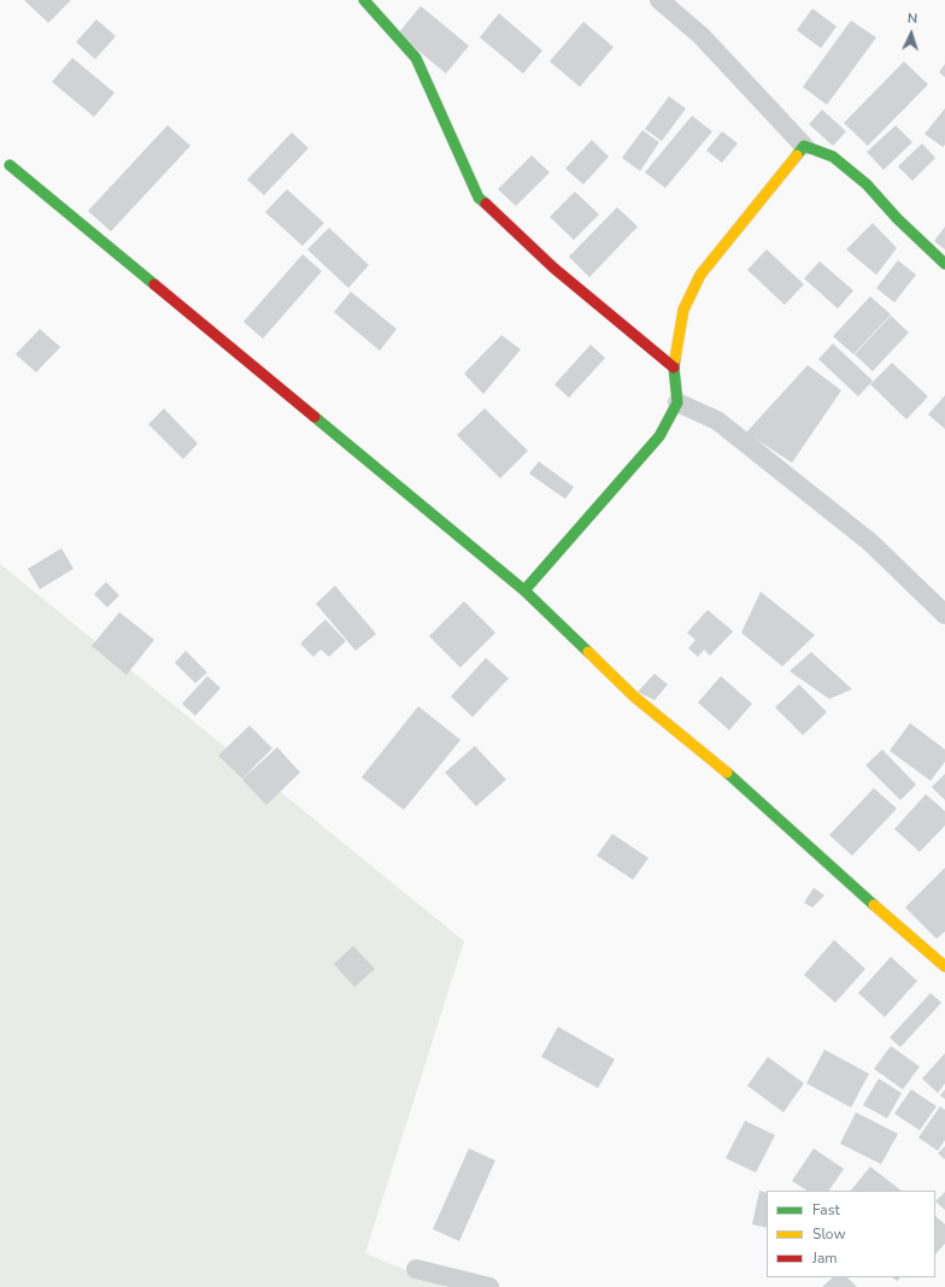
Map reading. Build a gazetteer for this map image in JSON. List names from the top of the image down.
{
  "legend": ["Fast", "Slow", "Jam"],
  "north": "top"
}
